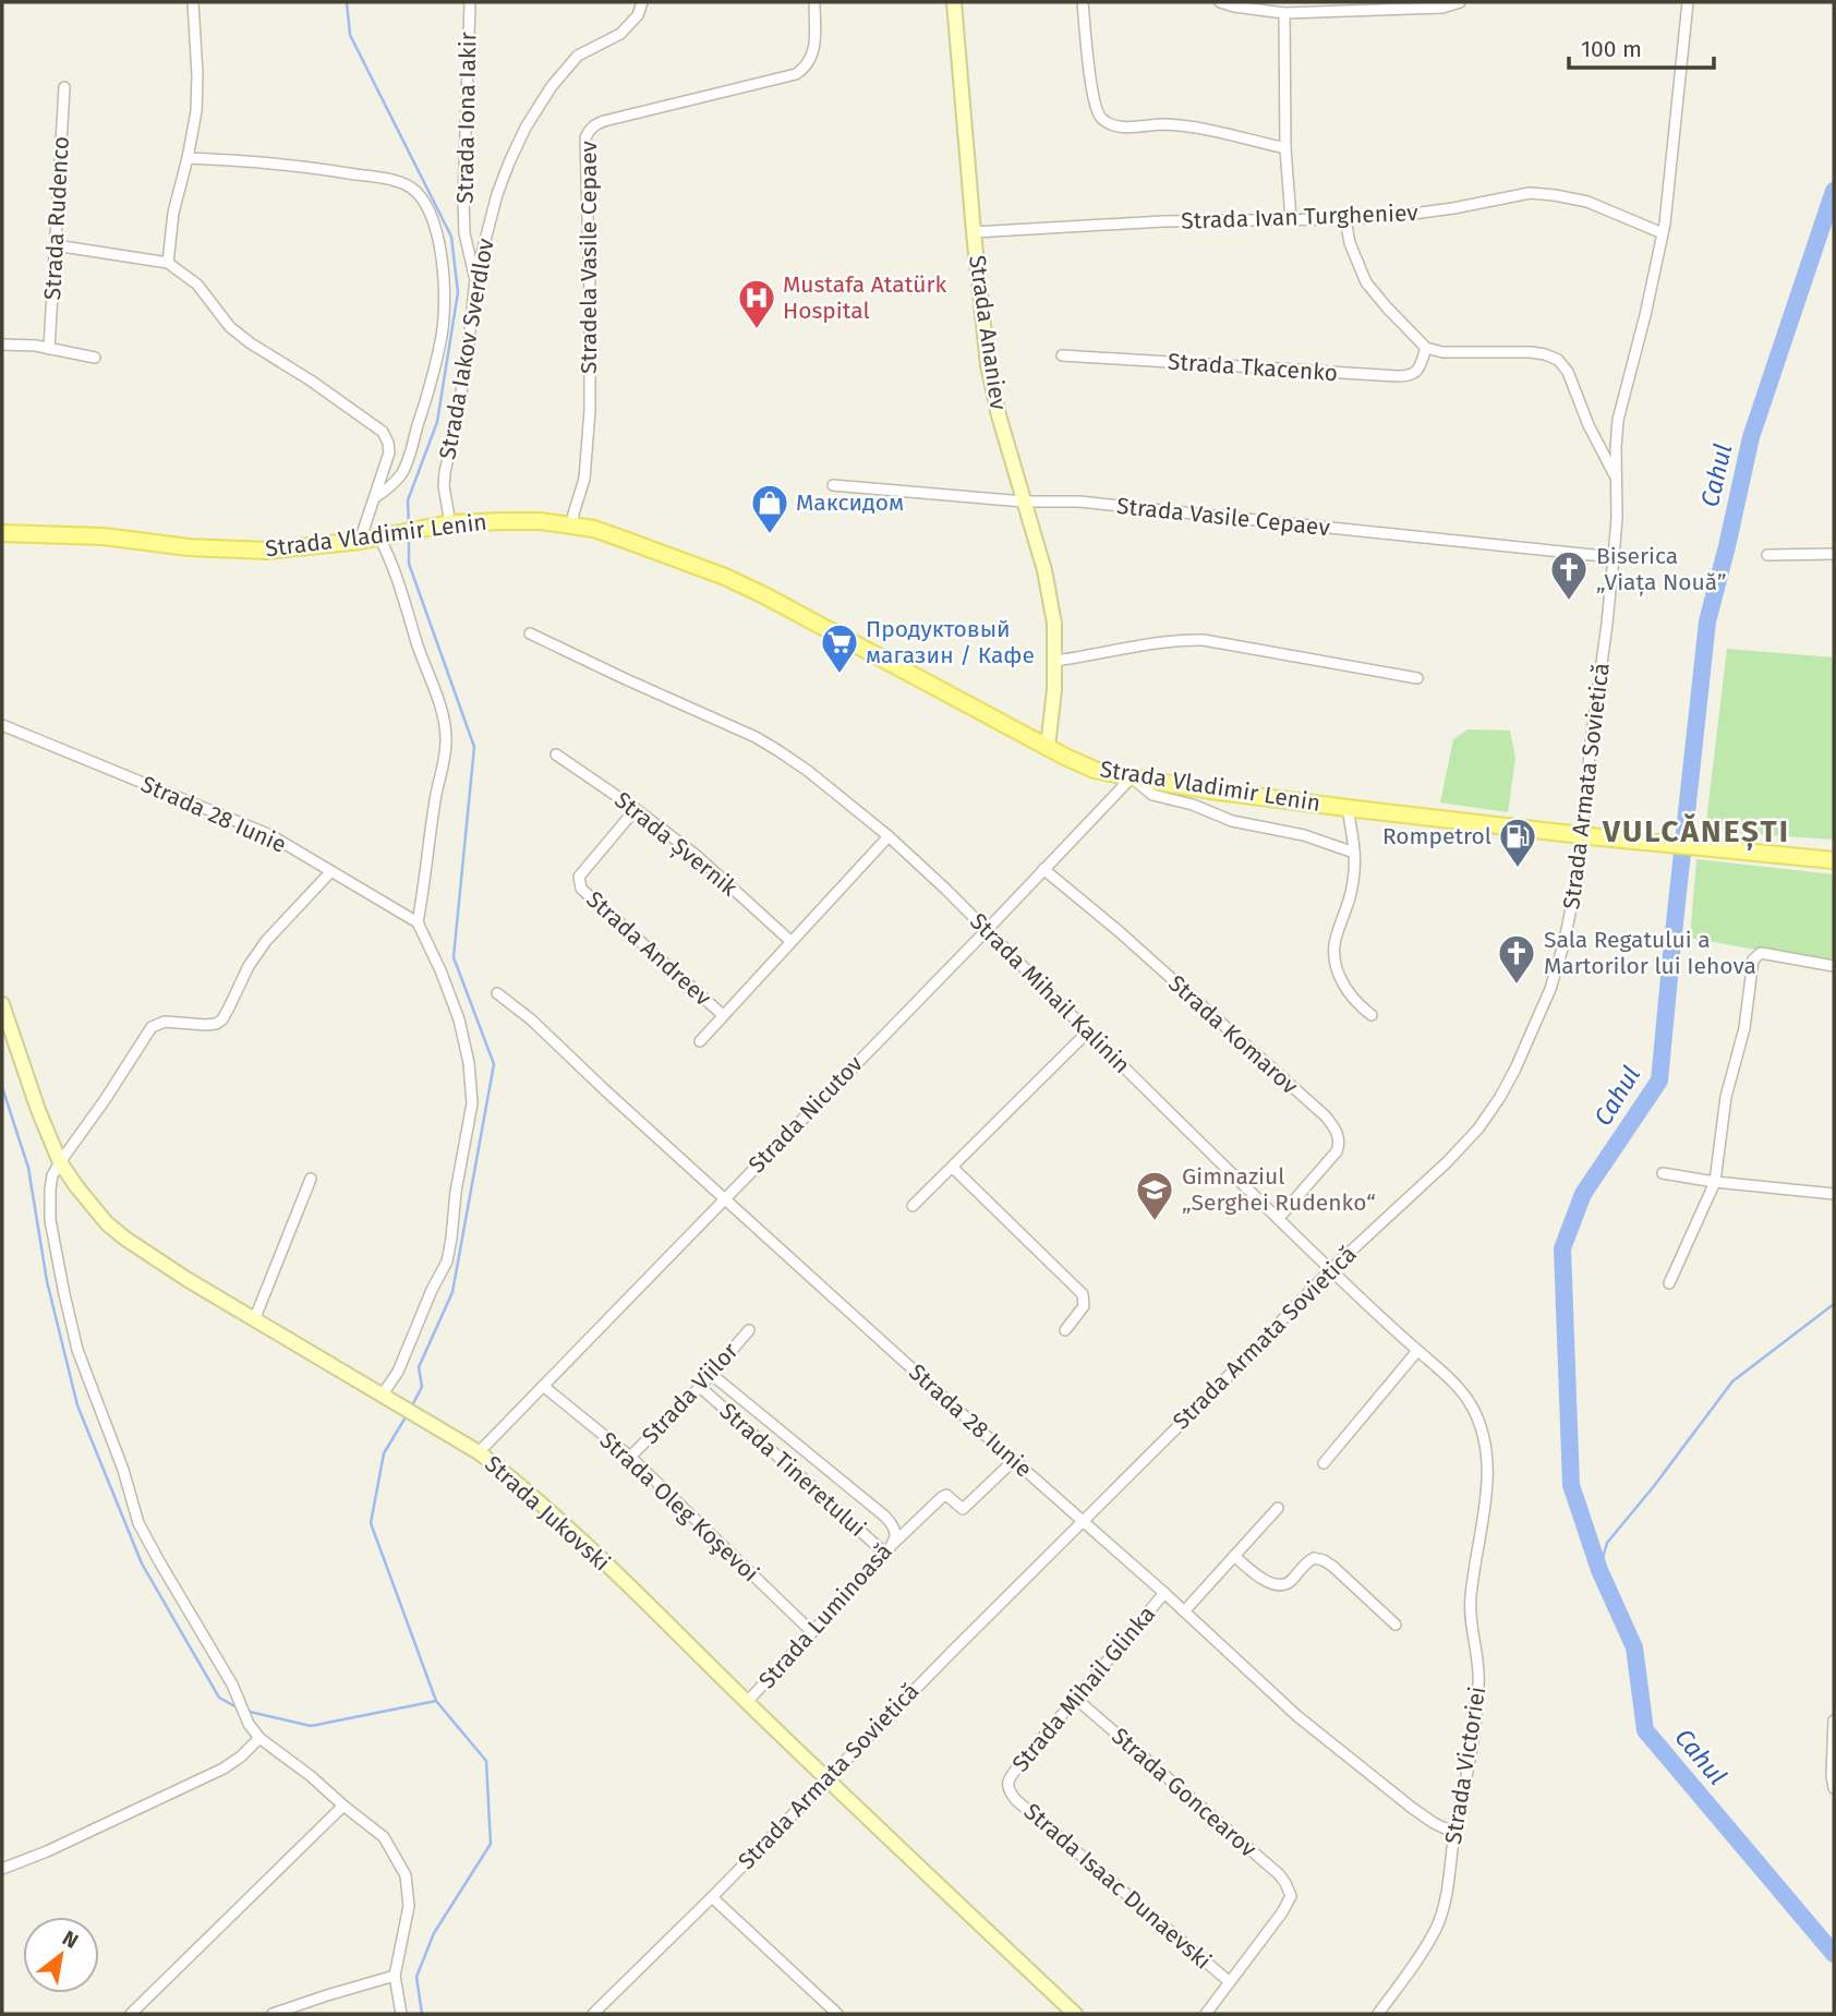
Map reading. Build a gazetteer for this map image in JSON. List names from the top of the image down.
{
  "streets": {
    "main road": ["Strada Ananiev", "Strada Vladimir Lenin", "Strada Jukovski"],
    "street": [
      "Strada Iona Iakir",
      "Strada Ivan Turgheniev",
      "Strada Rudenco",
      "Stradela Vasile Cepaev",
      "Strada Iakov Sverdlov",
      "Strada Tkacenko",
      "Strada Vasile Cepaev",
      "Strada Armata Sovietică",
      "Strada 28 Iunie",
      "Strada Șvernik",
      "Strada Andreev",
      "Strada Mihail Kalinin",
      "Strada Komarov",
      "Strada Nicutov",
      "Strada Viilor",
      "Strada Tineretului",
      "Strada Oleg Koşevoi",
      "Strada Luminoasă",
      "Strada Mihail Glinka",
      "Strada Victoriei",
      "Strada Goncearov",
      "Strada Isaac Dunaevski"
    ]
  },
  "crossings": [
    ["Strada Iona Iakir", "Strada Iakov Sverdlov"],
    ["Strada Ivan Turgheniev", "Strada Ananiev"],
    ["Strada Ivan Turgheniev", "Strada Armata Sovietică"],
    ["Stradela Vasile Cepaev", "Strada Vladimir Lenin"],
    ["Strada Ananiev", "Strada Vasile Cepaev"],
    ["Strada Ananiev", "Strada Vladimir Lenin"],
    ["Strada Iakov Sverdlov", "Strada Vladimir Lenin"],
    ["Strada Vasile Cepaev", "Strada Armata Sovietică"],
    ["Strada Vladimir Lenin", "Strada Armata Sovietică"],
    ["Strada Vladimir Lenin", "Strada Nicutov"],
    ["Strada Armata Sovietică", "Strada 28 Iunie"],
    ["Strada Armata Sovietică", "Strada Mihail Kalinin"],
    ["Strada Armata Sovietică", "Strada Jukovski"],
    ["Strada 28 Iunie", "Strada Nicutov"],
    ["Strada 28 Iunie", "Strada Mihail Glinka"],
    ["Strada 28 Iunie", "Strada Victoriei"],
    ["Strada Șvernik", "Strada Andreev"],
    ["Strada Mihail Kalinin", "Strada Komarov"],
    ["Strada Mihail Kalinin", "Strada Nicutov"],
    ["Strada Mihail Kalinin", "Strada Victoriei"],
    ["Strada Komarov", "Strada Nicutov"],
    ["Strada Nicutov", "Strada Oleg Koşevoi"],
    ["Strada Nicutov", "Strada Jukovski"],
    ["Strada Viilor", "Strada Tineretului"],
    ["Strada Viilor", "Strada Oleg Koşevoi"],
    ["Strada Tineretului", "Strada Luminoasă"],
    ["Strada Oleg Koşevoi", "Strada Luminoasă"],
    ["Strada Jukovski", "Strada Luminoasă"],
    ["Strada Mihail Glinka", "Strada Goncearov"],
    ["Strada Mihail Glinka", "Strada Isaac Dunaevski"],
    ["Strada Goncearov", "Strada Isaac Dunaevski"]
  ],
  "districts": ["VULCĂNEȘTI"],
  "water": ["Cahul"],
  "places": {
    "hospital": ["Mustafa Atatürk Hospital"],
    "shop": ["Максидом"],
    "church": ["Biserica „Viața Nouă”", "Sala Regatului a Martorilor lui Iehova"],
    "supermarket": ["Продуктовый магазин / Кафе"],
    "fuel station": ["Rompetrol"],
    "school or university": ["Gimnaziul „Serghei Rudenko“"]
  },
  "scale_bar": "100 m",
  "north": "top right"
}
